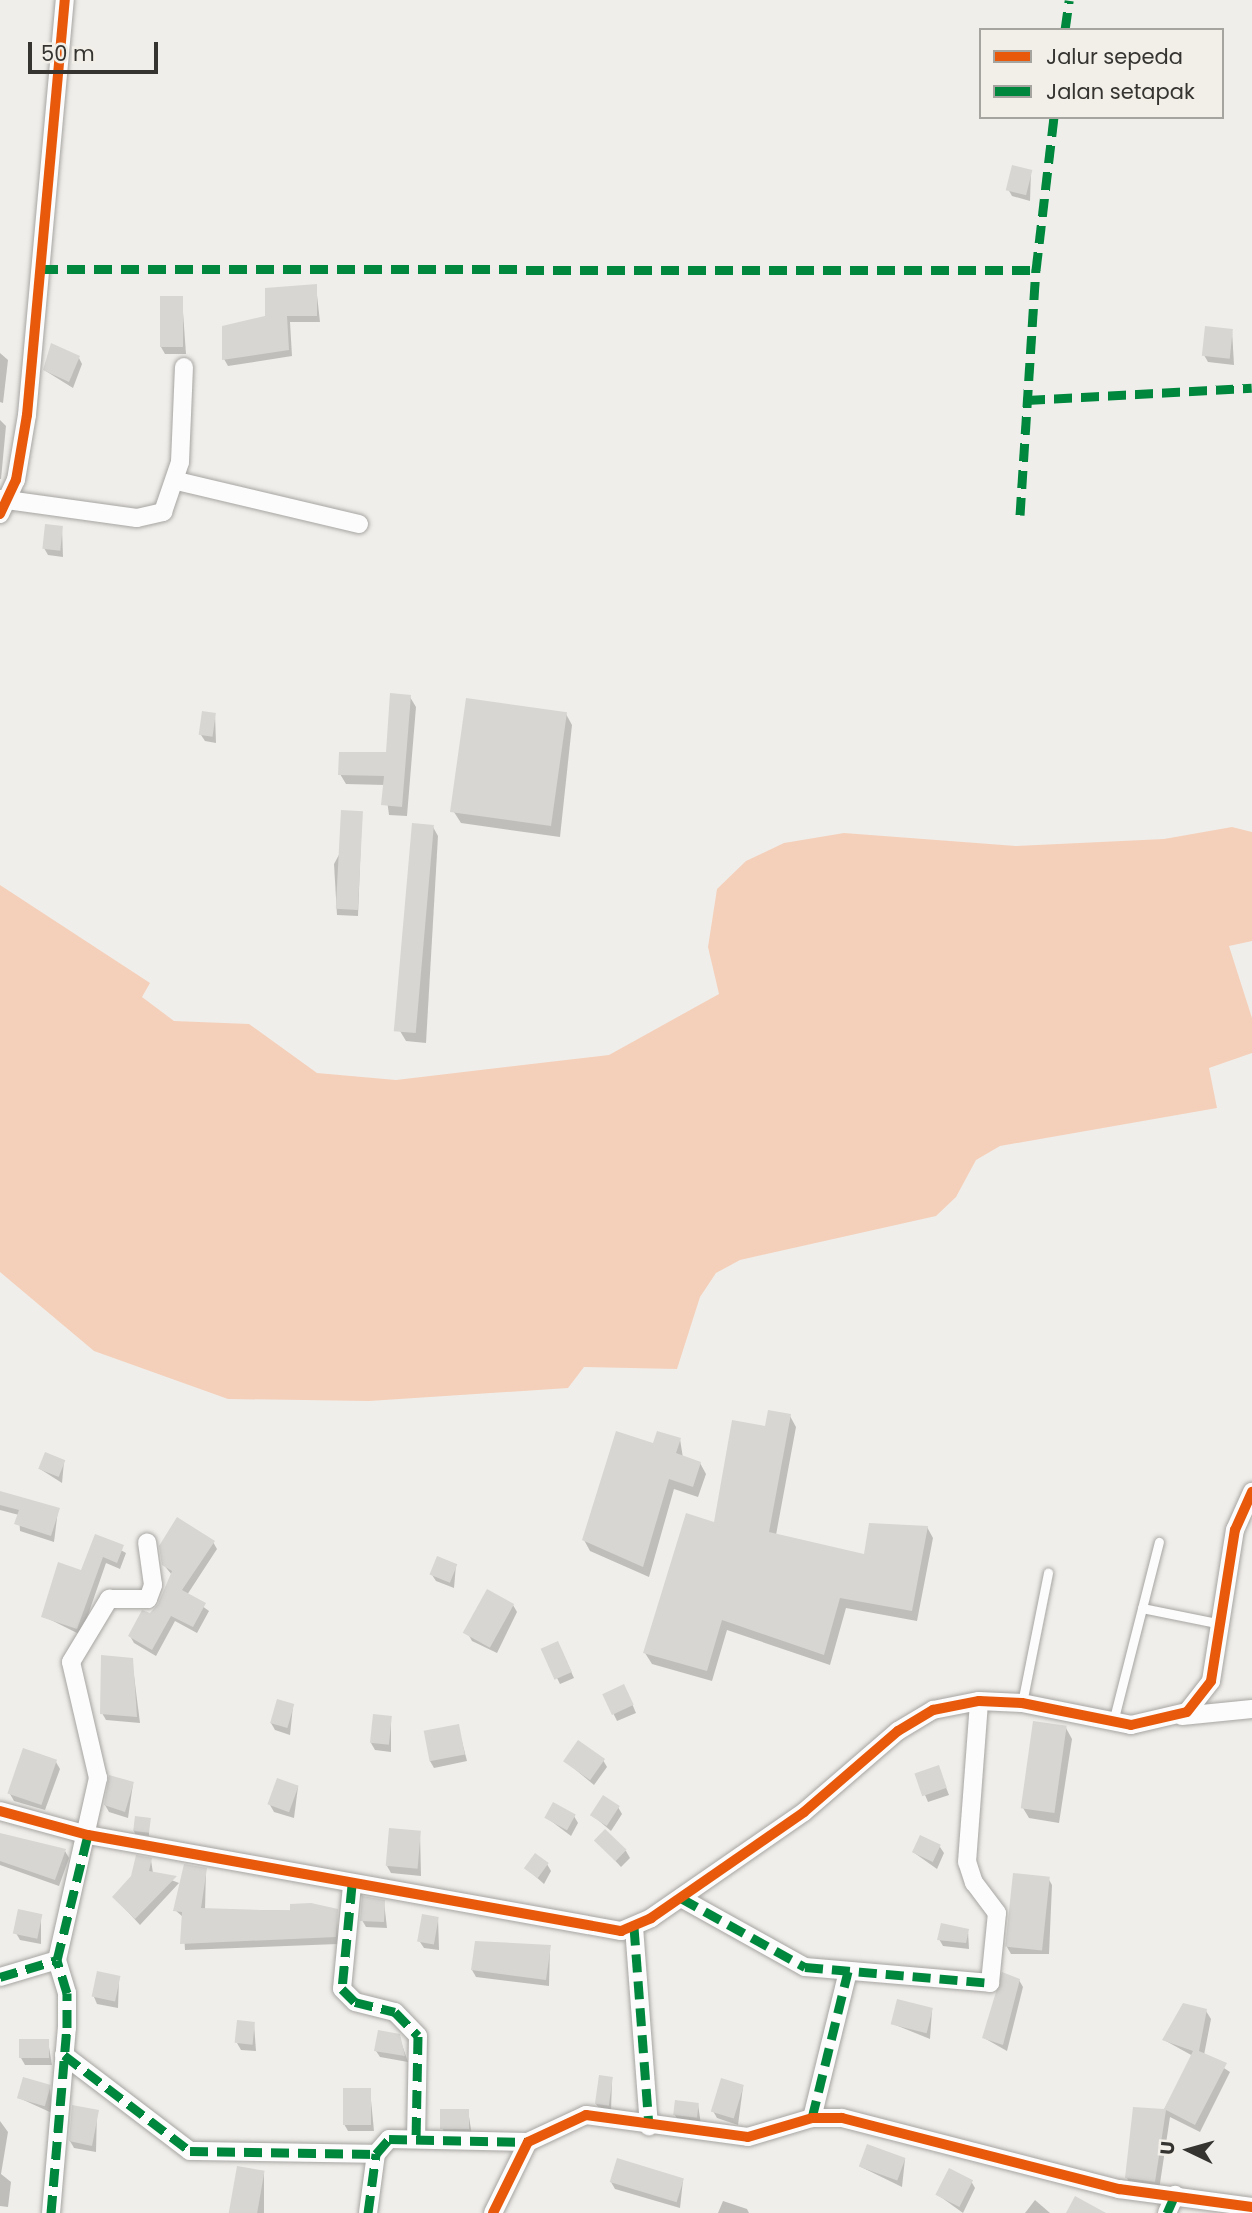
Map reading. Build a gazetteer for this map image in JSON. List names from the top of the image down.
{
  "legend": ["Jalur sepeda", "Jalan setapak"],
  "scale_bar": "50 m",
  "north": "left"
}
